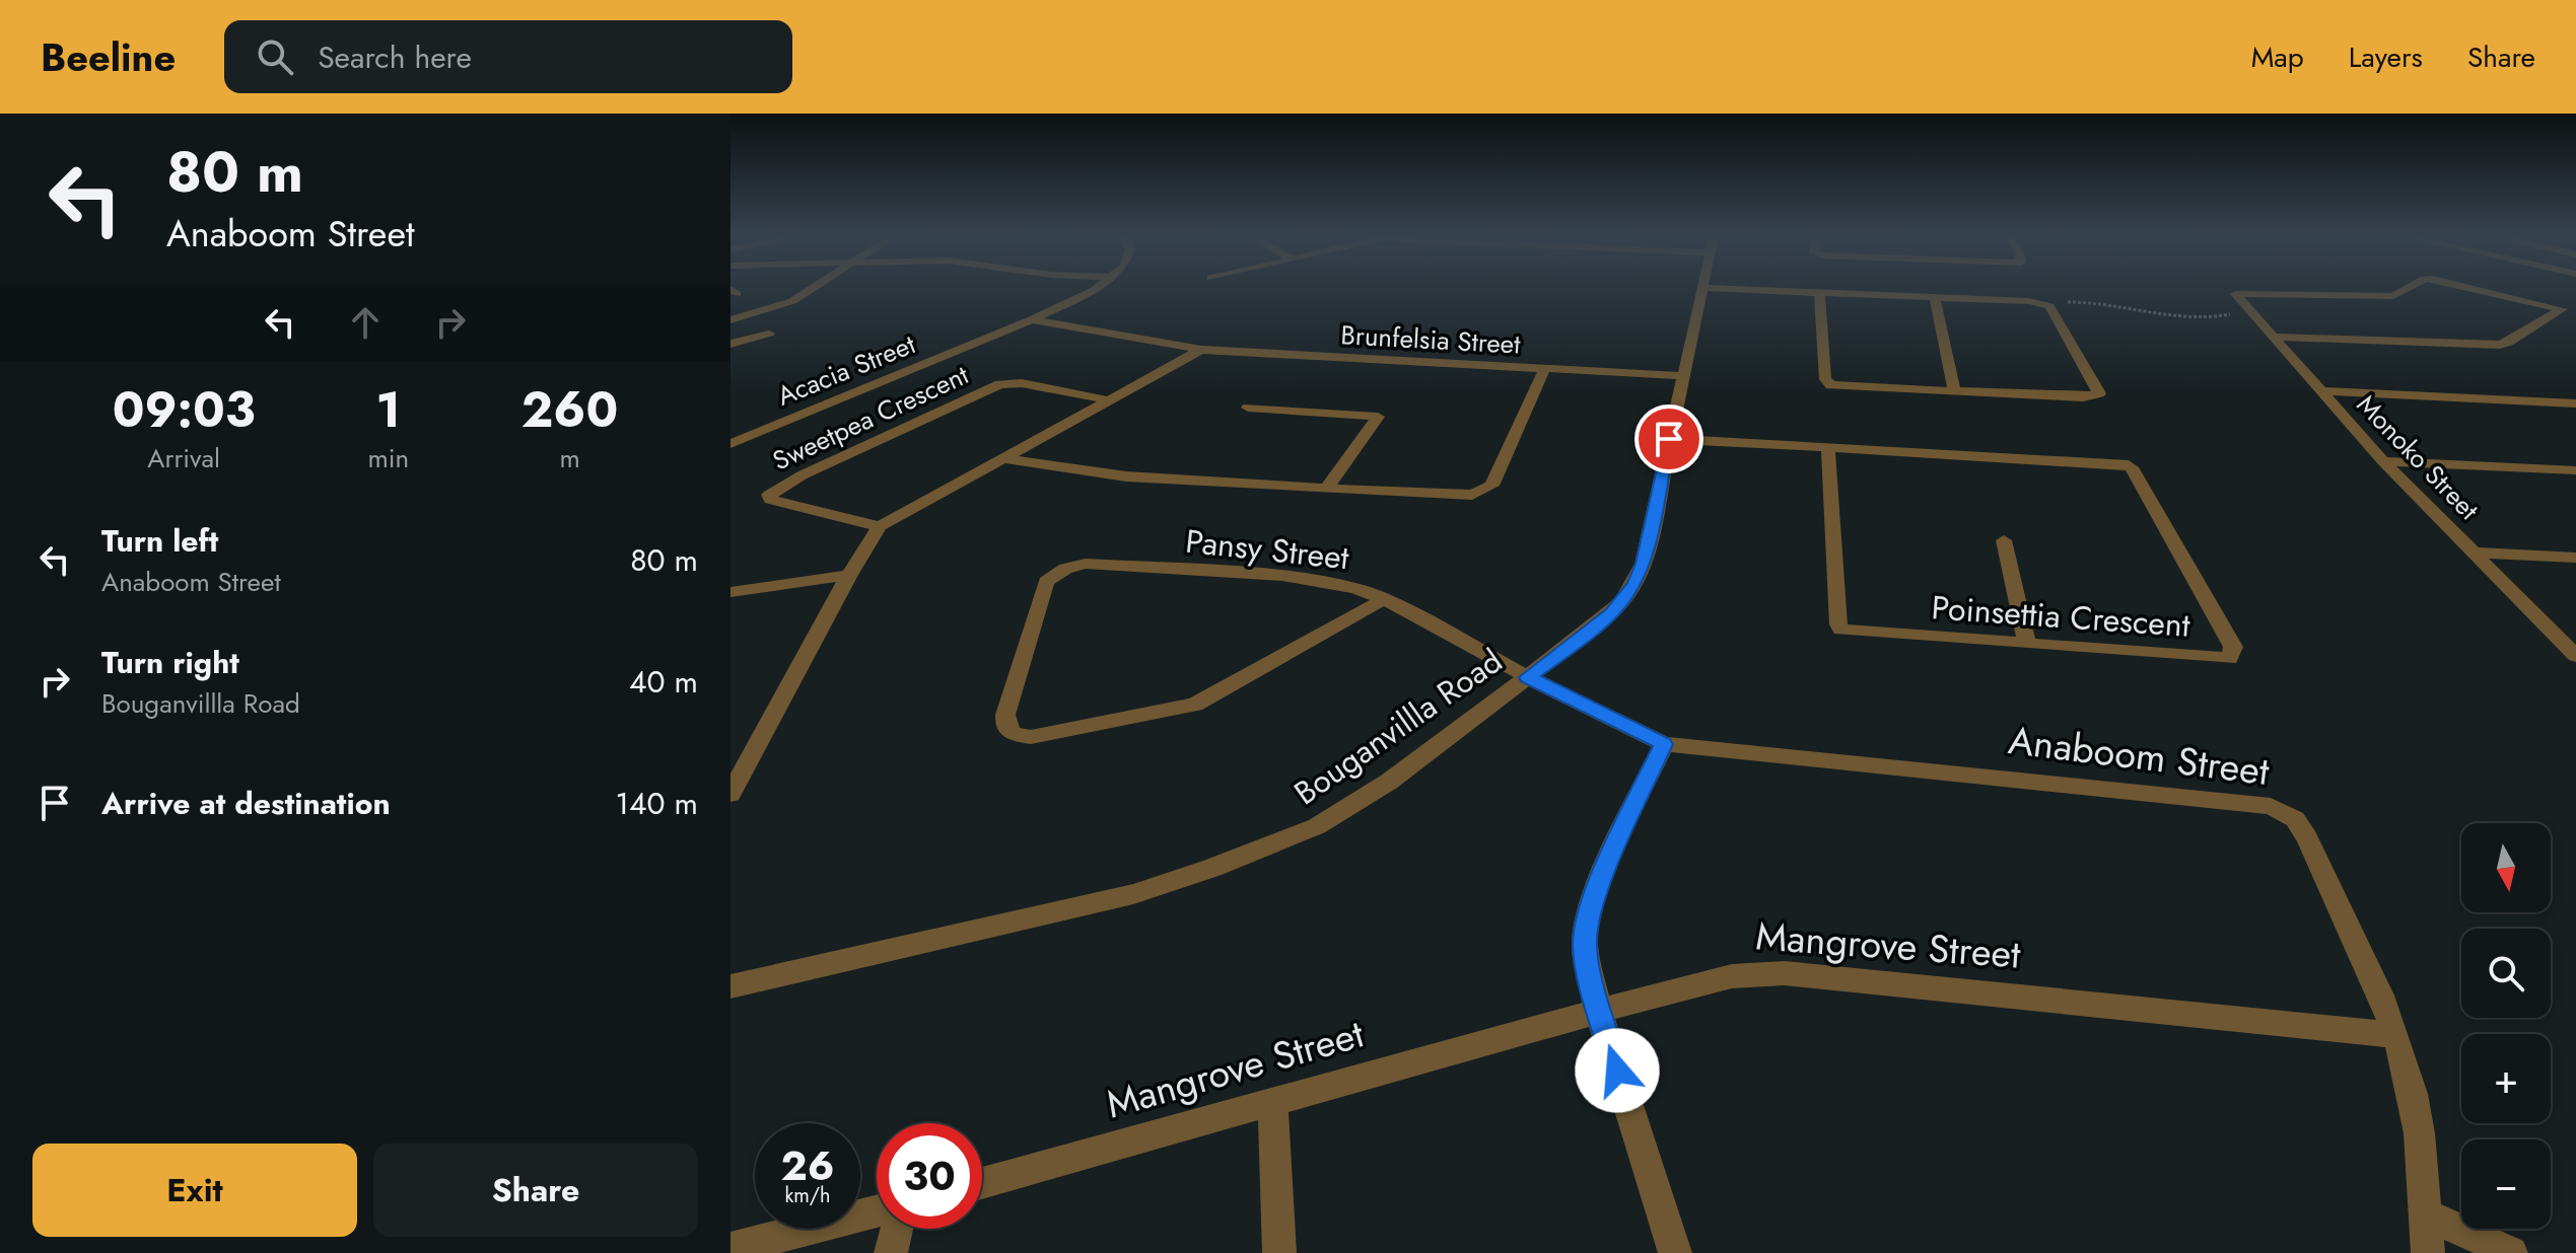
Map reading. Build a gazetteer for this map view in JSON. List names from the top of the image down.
{
  "streets": {
    "street": [
      "Brunfelsia Street",
      "Acacia Street",
      "Sweetpea Crescent",
      "Monoko Street",
      "Pansy Street",
      "Poinsettia Crescent",
      "Bouganvillla Road",
      "Anaboom Street",
      "Mangrove Street"
    ]
  },
  "crossings": [
    ["Brunfelsia Street", "Acacia Street"],
    ["Brunfelsia Street", "Bouganvillla Road"],
    ["Pansy Street", "Bouganvillla Road"],
    ["Pansy Street", "Anaboom Street"],
    ["Bouganvillla Road", "Anaboom Street"],
    ["Anaboom Street", "Mangrove Street"]
  ],
  "north": "bottom",
  "page": {
    "header": "Beeline",
    "search": "Search here",
    "nav": ["Map", "Layers", "Share"],
    "turn": ["80 m", "Anaboom Street"],
    "eta": [
      "09:03",
      "Arrival",
      "1",
      "min",
      "260",
      "m"
    ],
    "list": [
      {
        "name": "Turn left",
        "note": "Anaboom Street",
        "value": "80 m"
      },
      {
        "name": "Turn right",
        "note": "Bouganvillla Road",
        "value": "40 m"
      },
      {
        "name": "Arrive at destination",
        "value": "140 m"
      }
    ],
    "map_buttons": ["+", "−"],
    "speed": "26 km/h",
    "limit": "30",
    "buttons": ["Exit", "Share"]
  }
}
